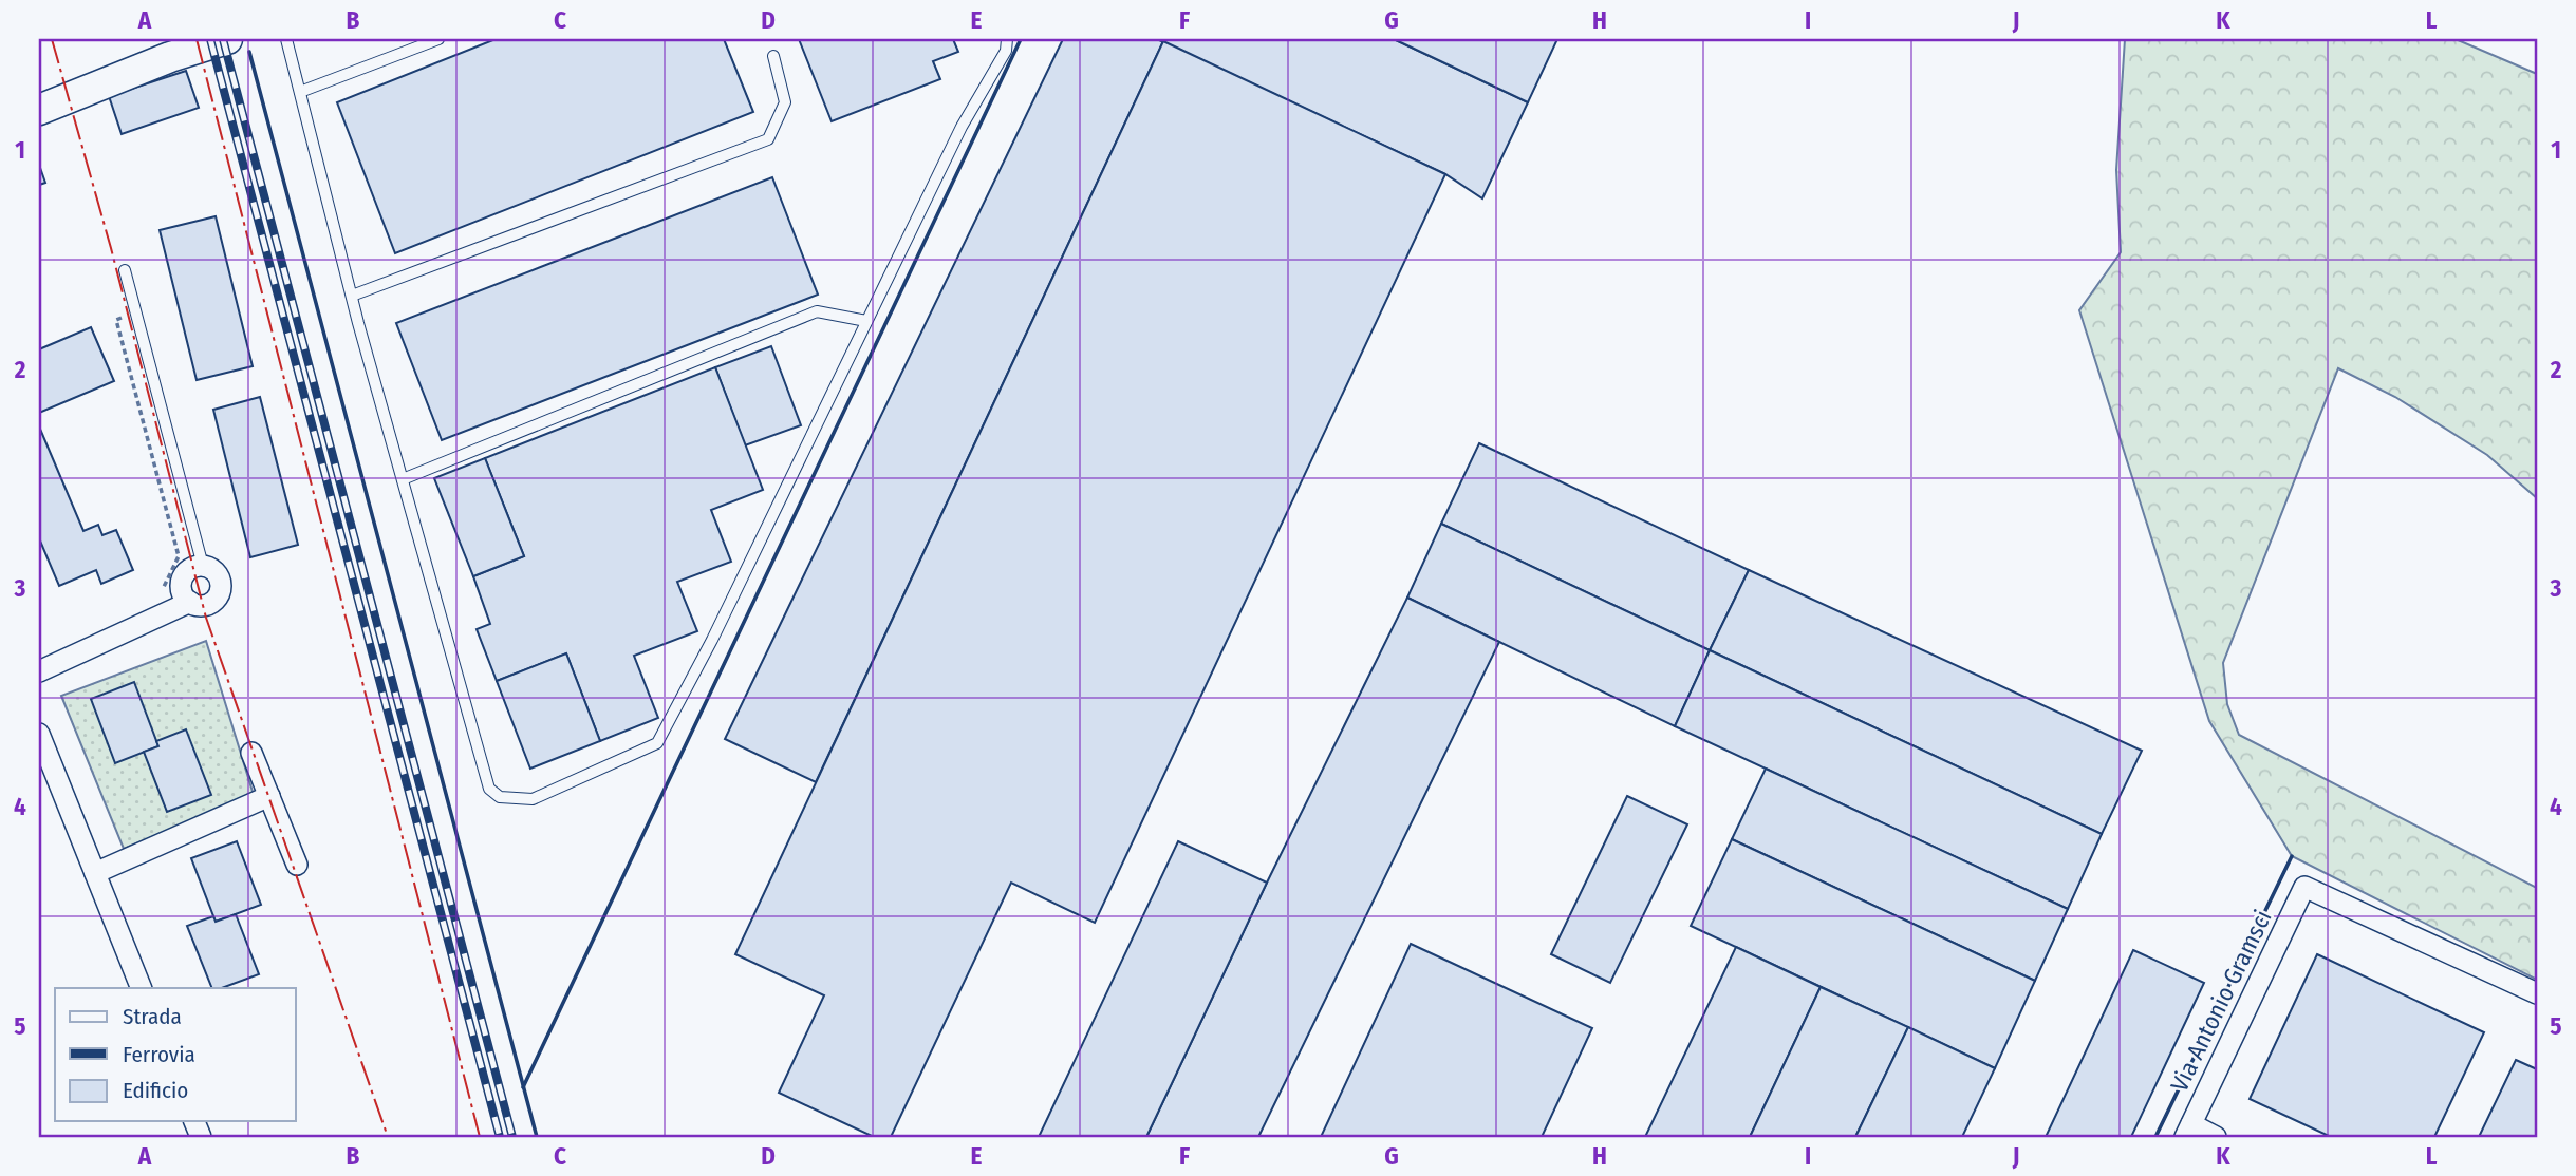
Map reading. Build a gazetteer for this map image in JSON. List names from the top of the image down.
{
  "streets": {
    "street": ["Via Antonio Gramsci"]
  },
  "legend": ["Strada", "Ferrovia", "Edificio"],
  "grid": {
    "columns": [
      "A",
      "B",
      "C",
      "D",
      "E",
      "F",
      "G",
      "H",
      "I",
      "J",
      "K",
      "L"
    ],
    "rows": [
      "1",
      "2",
      "3",
      "4",
      "5"
    ]
  }
}
